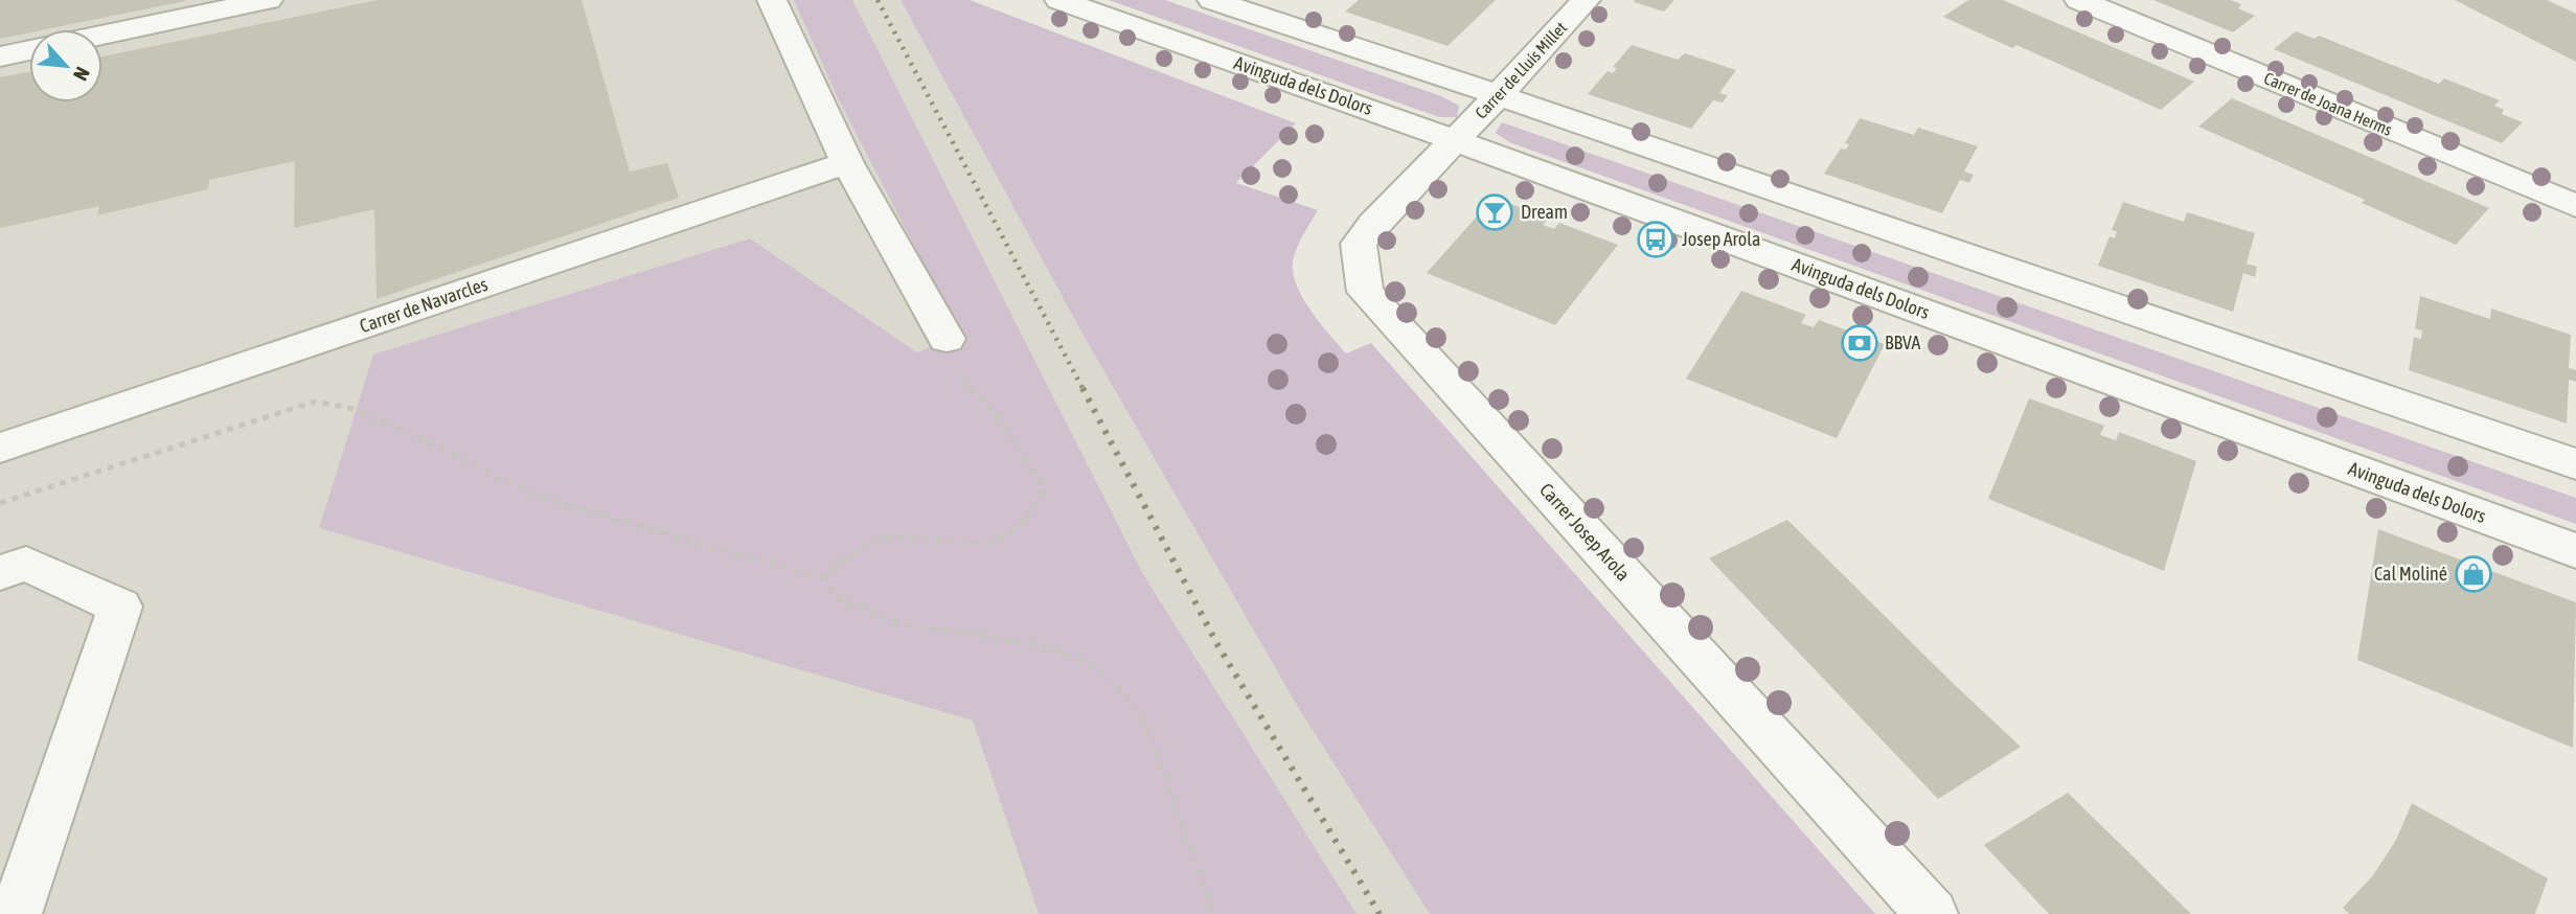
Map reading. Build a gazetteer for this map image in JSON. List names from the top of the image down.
{
  "streets": {
    "street": [
      "Carrer de Lluís Millet",
      "Avinguda dels Dolors",
      "Carrer de Joana Herms",
      "Carrer de Navarcles",
      "Carrer Josep Arola"
    ]
  },
  "crossings": [
    ["Carrer de Lluís Millet", "Avinguda dels Dolors"],
    ["Carrer de Lluís Millet", "Carrer Josep Arola"],
    ["Avinguda dels Dolors", "Carrer Josep Arola"]
  ],
  "places": {
    "bar": ["Dream"],
    "bus stop": ["Josep Arola"],
    "bank": ["BBVA"],
    "shop": ["Cal Moliné"]
  },
  "north": "bottom right"
}
